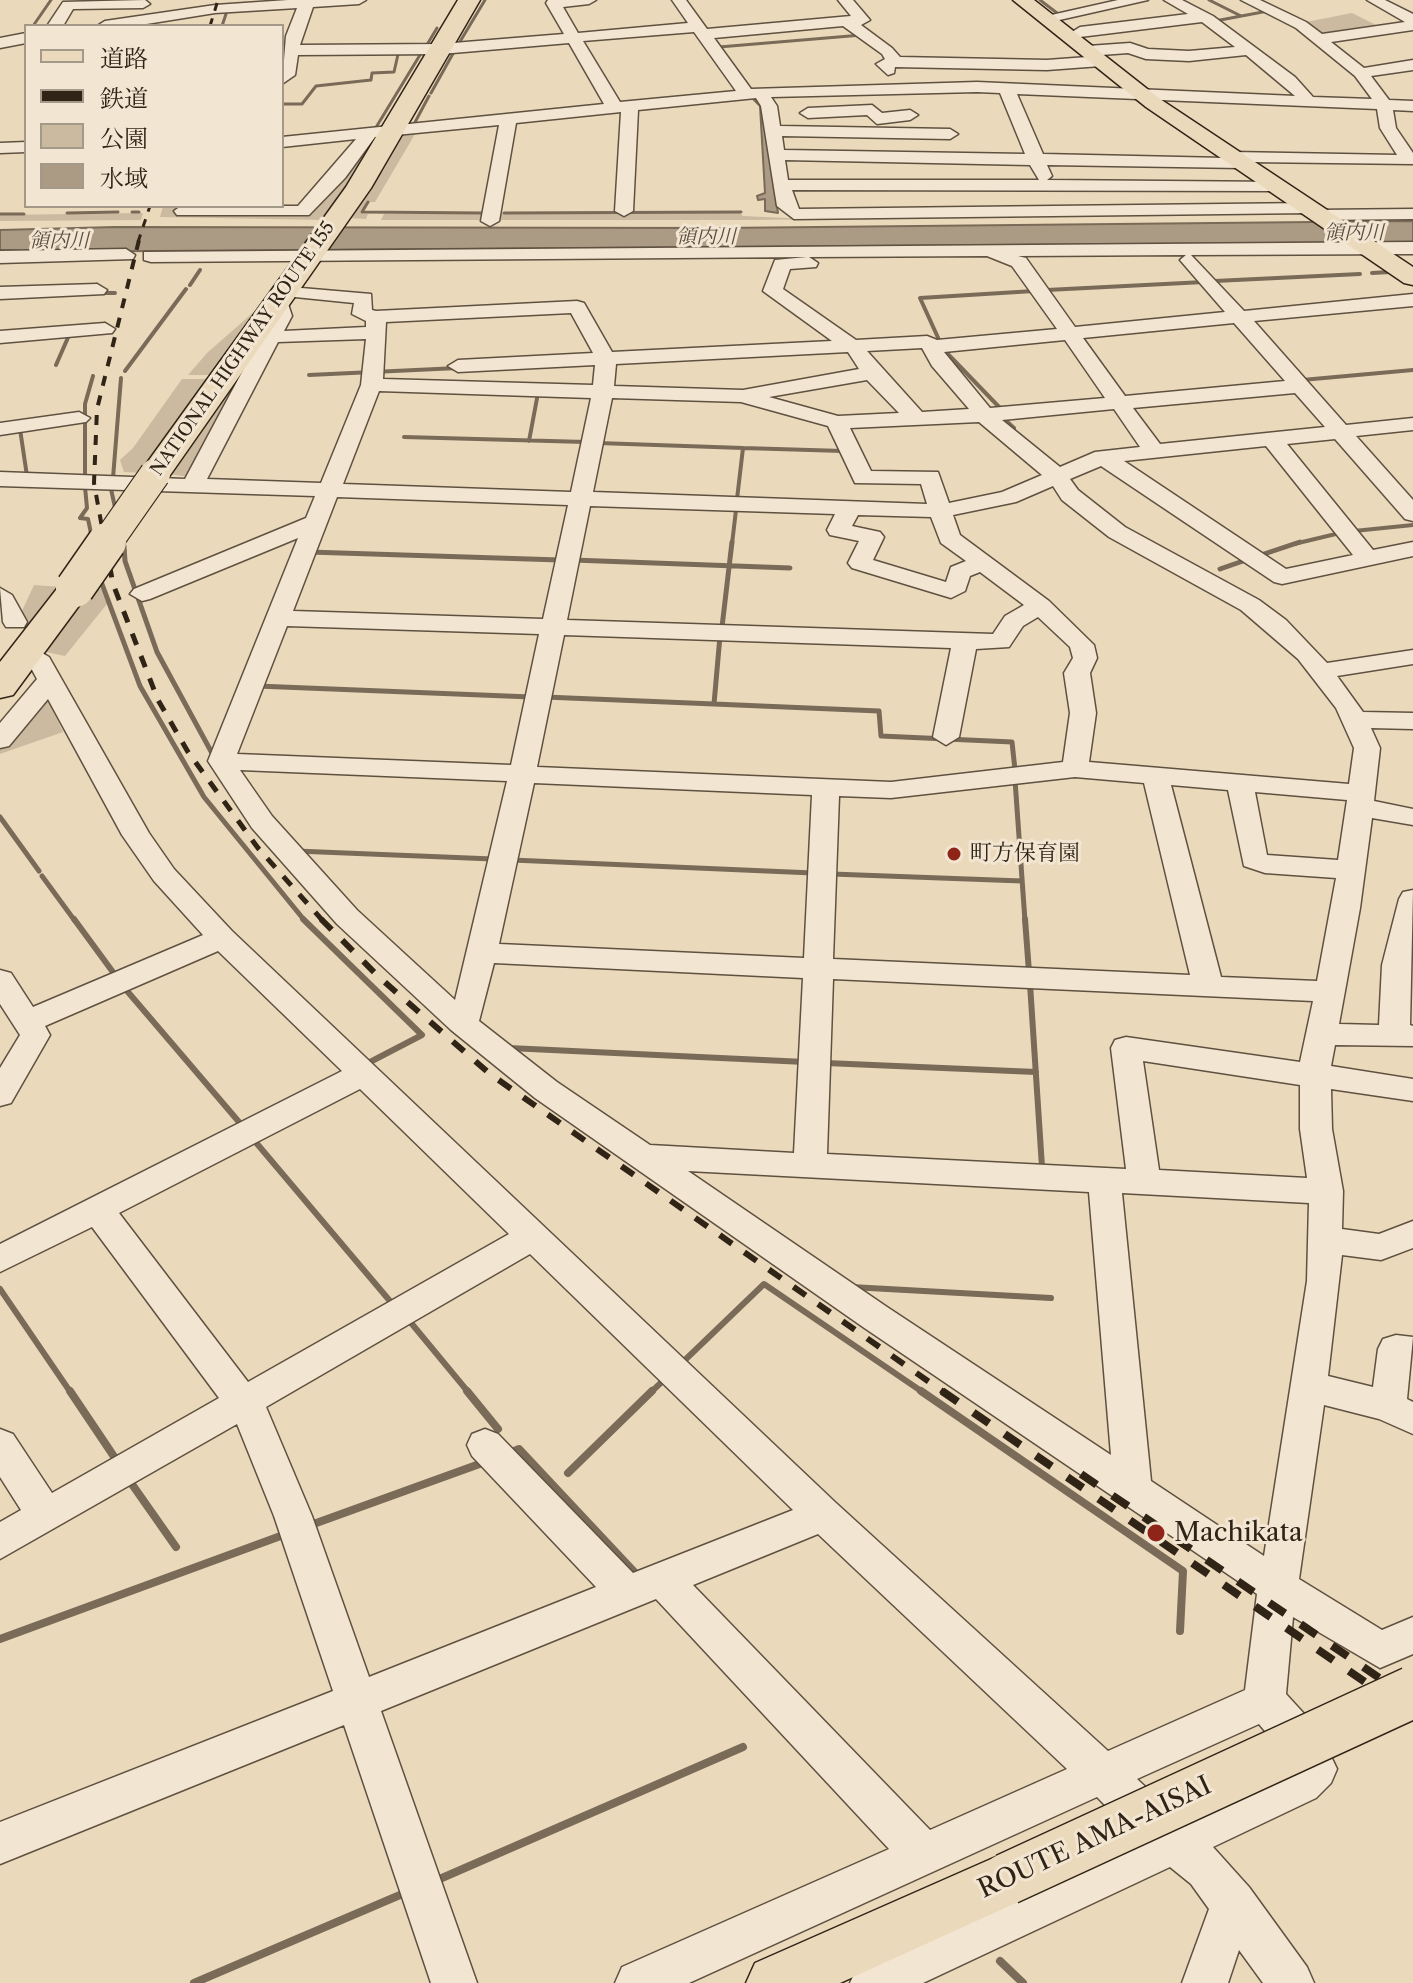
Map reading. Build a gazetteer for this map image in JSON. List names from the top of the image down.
{
  "streets": {
    "highway": ["NATIONAL HIGHWAY ROUTE 155"],
    "main road": ["ROUTE AMA-AISAI"]
  },
  "water": ["領内川"],
  "places": ["町方保育園", "Machikata"],
  "legend": [
    "道路",
    "鉄道",
    "公園",
    "水域"
  ]
}
